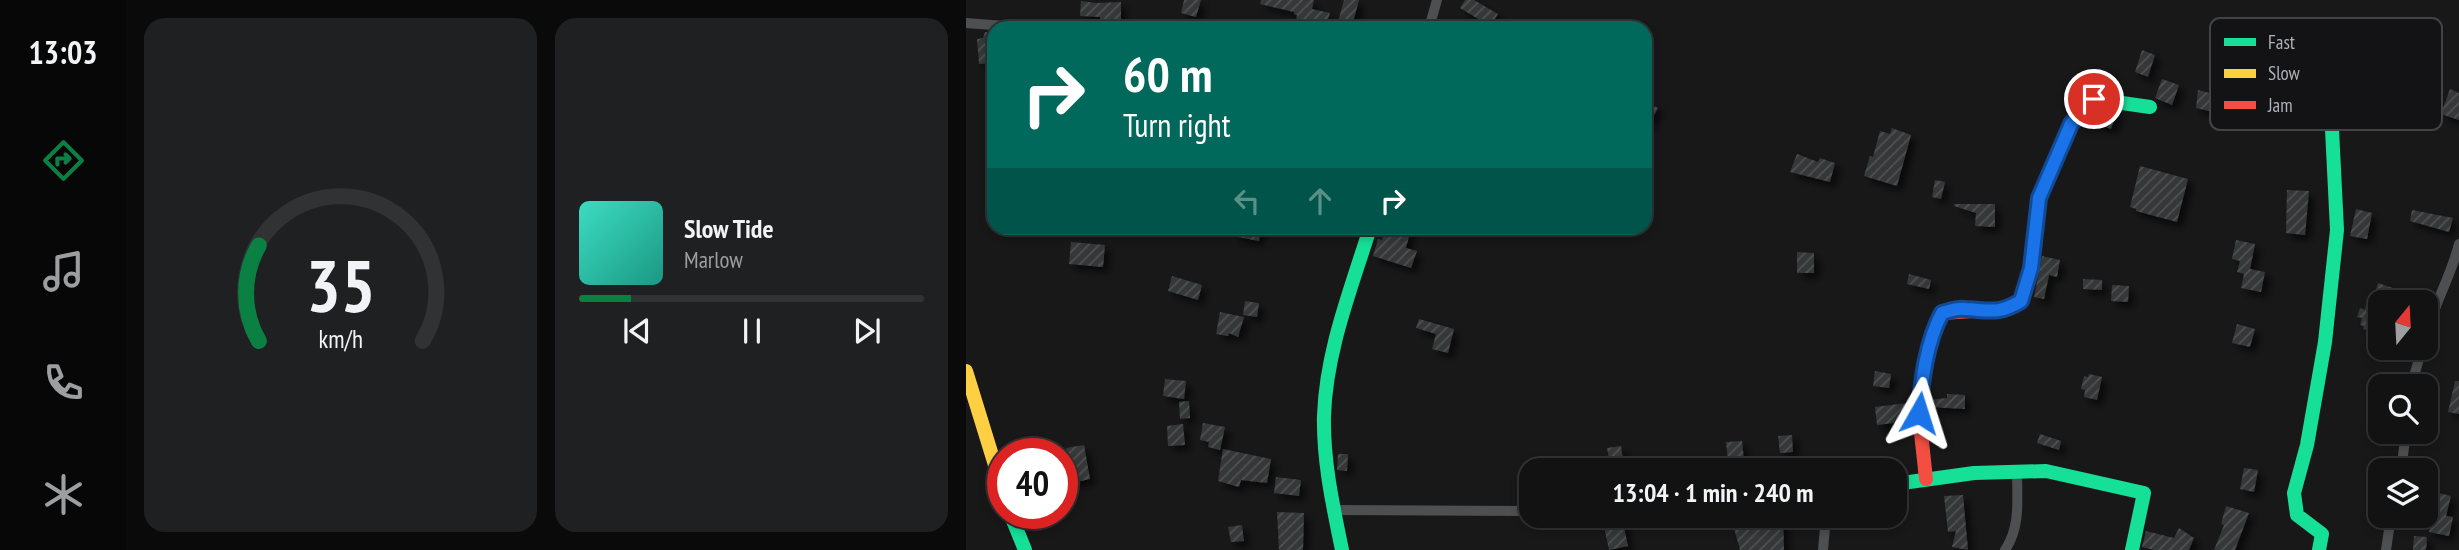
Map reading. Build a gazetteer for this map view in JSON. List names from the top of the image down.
{
  "legend": ["Fast", "Slow", "Jam"],
  "north": "top",
  "page": {
    "tabs": "13:03",
    "turn": ["60 m", "Turn right"],
    "song": ["Slow Tide", "Marlow"],
    "limit": "40",
    "trip": "13:04 · 1 min · 240 m",
    "gauge": ["35", "km/h"]
  }
}
